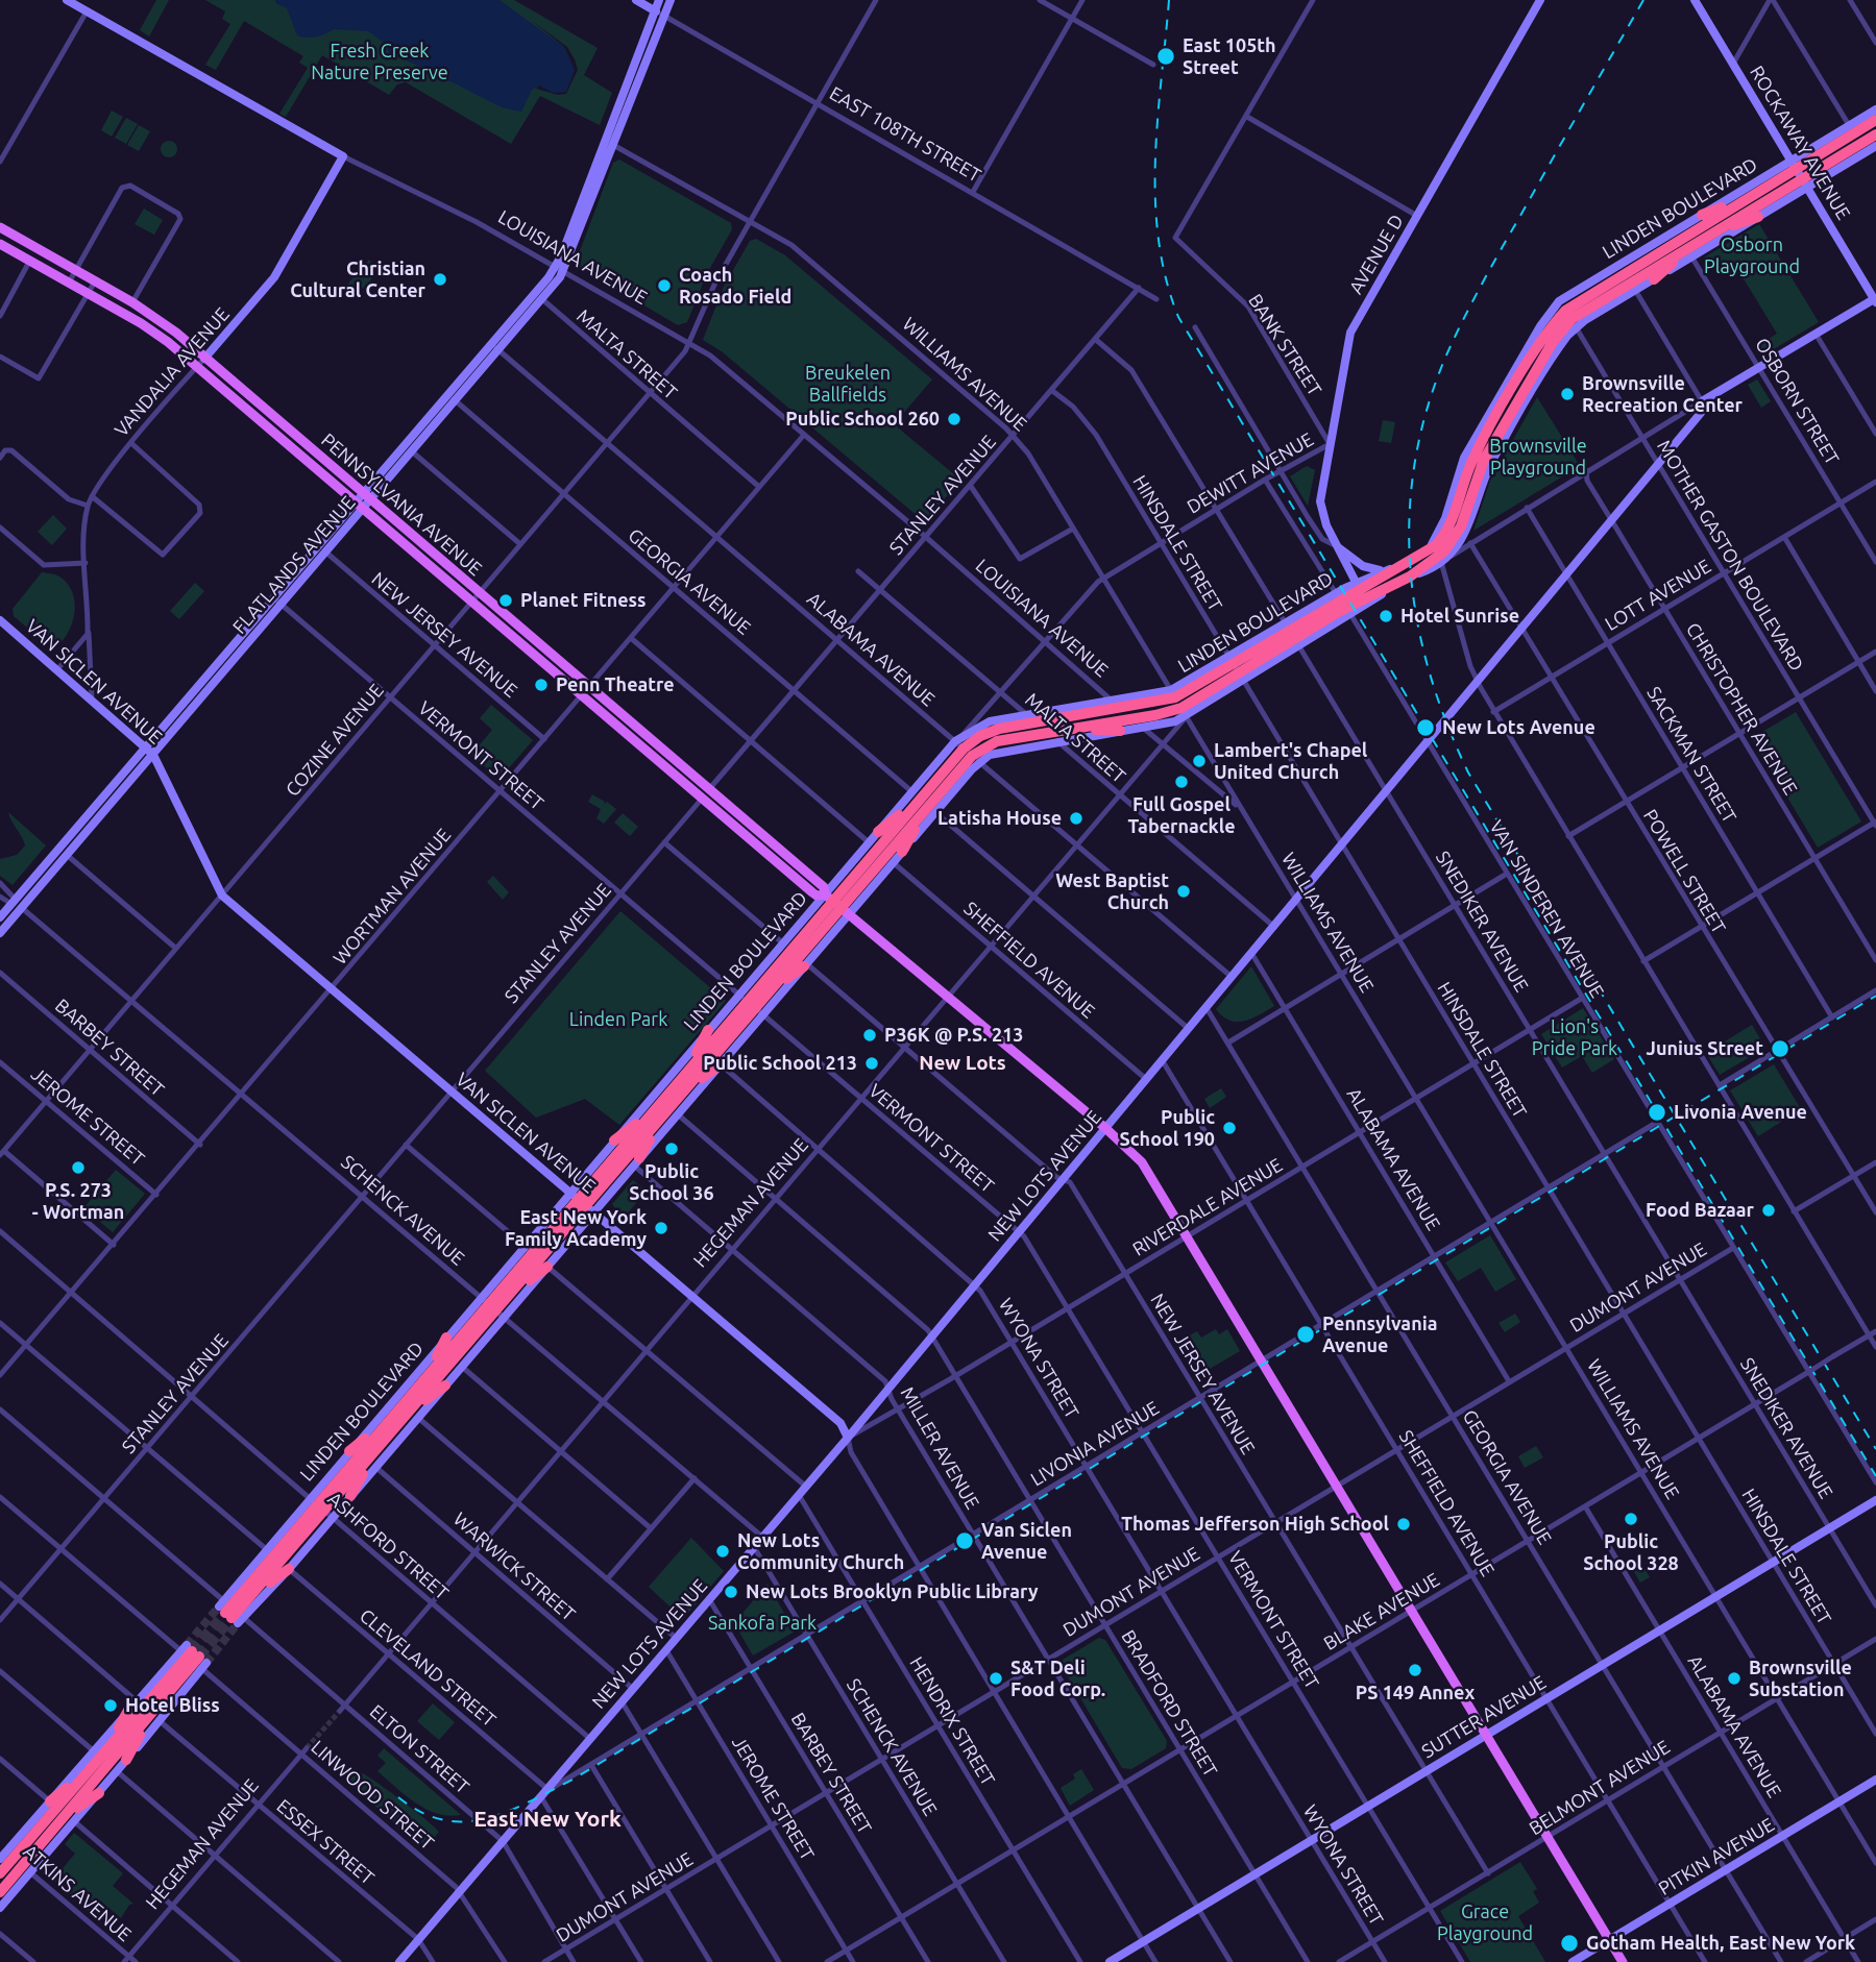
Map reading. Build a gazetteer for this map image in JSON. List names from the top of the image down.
{
  "streets": {
    "highway": ["LINDEN BOULEVARD"],
    "main road": ["PENNSYLVANIA AVENUE"],
    "street": [
      "EAST 108TH STREET",
      "ROCKAWAY AVENUE",
      "AVENUE D",
      "LOUISIANA AVENUE",
      "BANK STREET",
      "MALTA STREET",
      "VANDALIA AVENUE",
      "WILLIAMS AVENUE",
      "OSBORN STREET",
      "DEWITT AVENUE",
      "STANLEY AVENUE",
      "HINSDALE STREET",
      "MOTHER GASTON BOULEVARD",
      "FLATLANDS AVENUE",
      "GEORGIA AVENUE",
      "LOTT AVENUE",
      "NEW JERSEY AVENUE",
      "ALABAMA AVENUE",
      "VAN SICLEN AVENUE",
      "CHRISTOPHER AVENUE",
      "COZINE AVENUE",
      "SACKMAN STREET",
      "VERMONT STREET",
      "POWELL STREET",
      "WORTMAN AVENUE",
      "VAN SINDEREN AVENUE",
      "SNEDIKER AVENUE",
      "SHEFFIELD AVENUE",
      "BARBEY STREET",
      "JEROME STREET",
      "NEW LOTS AVENUE",
      "HEGEMAN AVENUE",
      "RIVERDALE AVENUE",
      "SCHENCK AVENUE",
      "DUMONT AVENUE",
      "WYONA STREET",
      "LIVONIA AVENUE",
      "MILLER AVENUE",
      "ASHFORD STREET",
      "WARWICK STREET",
      "BLAKE AVENUE",
      "CLEVELAND STREET",
      "BRADFORD STREET",
      "SUTTER AVENUE",
      "HENDRIX STREET",
      "ELTON STREET",
      "BELMONT AVENUE",
      "LINWOOD STREET",
      "ESSEX STREET",
      "PITKIN AVENUE",
      "ATKINS AVENUE"
    ]
  },
  "crossings": [
    ["EAST 108TH STREET", "STANLEY AVENUE"],
    ["EAST 108TH STREET", "FLATLANDS AVENUE"],
    ["EAST 108TH STREET", "COZINE AVENUE"],
    ["ROCKAWAY AVENUE", "LINDEN BOULEVARD"],
    ["LINDEN BOULEVARD", "LOUISIANA AVENUE"],
    ["LINDEN BOULEVARD", "MALTA STREET"],
    ["LINDEN BOULEVARD", "WILLIAMS AVENUE"],
    ["LINDEN BOULEVARD", "OSBORN STREET"],
    ["LINDEN BOULEVARD", "DEWITT AVENUE"],
    ["LINDEN BOULEVARD", "PENNSYLVANIA AVENUE"],
    ["LINDEN BOULEVARD", "HINSDALE STREET"],
    ["LINDEN BOULEVARD", "MOTHER GASTON BOULEVARD"],
    ["LINDEN BOULEVARD", "GEORGIA AVENUE"],
    ["LINDEN BOULEVARD", "NEW JERSEY AVENUE"],
    ["LINDEN BOULEVARD", "ALABAMA AVENUE"],
    ["LINDEN BOULEVARD", "VAN SICLEN AVENUE"],
    ["LINDEN BOULEVARD", "VERMONT STREET"],
    ["LINDEN BOULEVARD", "VAN SINDEREN AVENUE"],
    ["LINDEN BOULEVARD", "SNEDIKER AVENUE"],
    ["LINDEN BOULEVARD", "SHEFFIELD AVENUE"],
    ["LINDEN BOULEVARD", "HEGEMAN AVENUE"],
    ["LINDEN BOULEVARD", "SCHENCK AVENUE"],
    ["LINDEN BOULEVARD", "WYONA STREET"],
    ["LINDEN BOULEVARD", "MILLER AVENUE"],
    ["LINDEN BOULEVARD", "ASHFORD STREET"],
    ["LINDEN BOULEVARD", "WARWICK STREET"],
    ["LINDEN BOULEVARD", "CLEVELAND STREET"],
    ["LINDEN BOULEVARD", "BRADFORD STREET"],
    ["LINDEN BOULEVARD", "ELTON STREET"],
    ["AVENUE D", "BANK STREET"],
    ["AVENUE D", "DEWITT AVENUE"],
    ["LOUISIANA AVENUE", "VANDALIA AVENUE"],
    ["LOUISIANA AVENUE", "DEWITT AVENUE"],
    ["LOUISIANA AVENUE", "STANLEY AVENUE"],
    ["LOUISIANA AVENUE", "FLATLANDS AVENUE"],
    ["LOUISIANA AVENUE", "COZINE AVENUE"],
    ["LOUISIANA AVENUE", "WORTMAN AVENUE"],
    ["BANK STREET", "DEWITT AVENUE"],
    ["MALTA STREET", "DEWITT AVENUE"],
    ["MALTA STREET", "STANLEY AVENUE"],
    ["MALTA STREET", "FLATLANDS AVENUE"],
    ["MALTA STREET", "COZINE AVENUE"],
    ["MALTA STREET", "WORTMAN AVENUE"],
    ["MALTA STREET", "NEW LOTS AVENUE"],
    ["MALTA STREET", "HEGEMAN AVENUE"],
    ["VANDALIA AVENUE", "PENNSYLVANIA AVENUE"],
    ["VANDALIA AVENUE", "VAN SICLEN AVENUE"],
    ["WILLIAMS AVENUE", "DEWITT AVENUE"],
    ["WILLIAMS AVENUE", "STANLEY AVENUE"],
    ["WILLIAMS AVENUE", "FLATLANDS AVENUE"],
    ["WILLIAMS AVENUE", "COZINE AVENUE"],
    ["WILLIAMS AVENUE", "NEW LOTS AVENUE"],
    ["WILLIAMS AVENUE", "HEGEMAN AVENUE"],
    ["WILLIAMS AVENUE", "RIVERDALE AVENUE"],
    ["WILLIAMS AVENUE", "DUMONT AVENUE"],
    ["WILLIAMS AVENUE", "LIVONIA AVENUE"],
    ["WILLIAMS AVENUE", "BLAKE AVENUE"],
    ["WILLIAMS AVENUE", "SUTTER AVENUE"],
    ["WILLIAMS AVENUE", "BELMONT AVENUE"],
    ["WILLIAMS AVENUE", "PITKIN AVENUE"],
    ["OSBORN STREET", "LOTT AVENUE"],
    ["DEWITT AVENUE", "HINSDALE STREET"],
    ["DEWITT AVENUE", "ALABAMA AVENUE"],
    ["DEWITT AVENUE", "SNEDIKER AVENUE"],
    ["STANLEY AVENUE", "PENNSYLVANIA AVENUE"],
    ["STANLEY AVENUE", "HINSDALE STREET"],
    ["STANLEY AVENUE", "GEORGIA AVENUE"],
    ["STANLEY AVENUE", "ALABAMA AVENUE"],
    ["STANLEY AVENUE", "VAN SICLEN AVENUE"],
    ["STANLEY AVENUE", "VERMONT STREET"],
    ["STANLEY AVENUE", "SNEDIKER AVENUE"],
    ["STANLEY AVENUE", "SCHENCK AVENUE"],
    ["STANLEY AVENUE", "ASHFORD STREET"],
    ["STANLEY AVENUE", "ELTON STREET"],
    ["STANLEY AVENUE", "LINWOOD STREET"],
    ["PENNSYLVANIA AVENUE", "FLATLANDS AVENUE"],
    ["PENNSYLVANIA AVENUE", "COZINE AVENUE"],
    ["PENNSYLVANIA AVENUE", "WORTMAN AVENUE"],
    ["PENNSYLVANIA AVENUE", "NEW LOTS AVENUE"],
    ["PENNSYLVANIA AVENUE", "HEGEMAN AVENUE"],
    ["PENNSYLVANIA AVENUE", "RIVERDALE AVENUE"],
    ["PENNSYLVANIA AVENUE", "DUMONT AVENUE"],
    ["PENNSYLVANIA AVENUE", "LIVONIA AVENUE"],
    ["PENNSYLVANIA AVENUE", "BLAKE AVENUE"],
    ["PENNSYLVANIA AVENUE", "SUTTER AVENUE"],
    ["PENNSYLVANIA AVENUE", "BELMONT AVENUE"],
    ["PENNSYLVANIA AVENUE", "PITKIN AVENUE"],
    ["HINSDALE STREET", "NEW LOTS AVENUE"],
    ["HINSDALE STREET", "RIVERDALE AVENUE"],
    ["HINSDALE STREET", "DUMONT AVENUE"],
    ["HINSDALE STREET", "LIVONIA AVENUE"],
    ["HINSDALE STREET", "BLAKE AVENUE"],
    ["HINSDALE STREET", "SUTTER AVENUE"],
    ["HINSDALE STREET", "BELMONT AVENUE"],
    ["MOTHER GASTON BOULEVARD", "LOTT AVENUE"],
    ["MOTHER GASTON BOULEVARD", "NEW LOTS AVENUE"],
    ["FLATLANDS AVENUE", "GEORGIA AVENUE"],
    ["FLATLANDS AVENUE", "NEW JERSEY AVENUE"],
    ["FLATLANDS AVENUE", "ALABAMA AVENUE"],
    ["FLATLANDS AVENUE", "VAN SICLEN AVENUE"],
    ["FLATLANDS AVENUE", "VERMONT STREET"],
    ["FLATLANDS AVENUE", "SCHENCK AVENUE"],
    ["GEORGIA AVENUE", "COZINE AVENUE"],
    ["GEORGIA AVENUE", "WORTMAN AVENUE"],
    ["GEORGIA AVENUE", "NEW LOTS AVENUE"],
    ["GEORGIA AVENUE", "RIVERDALE AVENUE"],
    ["GEORGIA AVENUE", "DUMONT AVENUE"],
    ["GEORGIA AVENUE", "LIVONIA AVENUE"],
    ["GEORGIA AVENUE", "BLAKE AVENUE"],
    ["GEORGIA AVENUE", "SUTTER AVENUE"],
    ["GEORGIA AVENUE", "BELMONT AVENUE"],
    ["GEORGIA AVENUE", "PITKIN AVENUE"],
    ["LOTT AVENUE", "CHRISTOPHER AVENUE"],
    ["LOTT AVENUE", "SACKMAN STREET"],
    ["LOTT AVENUE", "POWELL STREET"],
    ["NEW JERSEY AVENUE", "COZINE AVENUE"],
    ["NEW JERSEY AVENUE", "WORTMAN AVENUE"],
    ["NEW JERSEY AVENUE", "NEW LOTS AVENUE"],
    ["NEW JERSEY AVENUE", "HEGEMAN AVENUE"],
    ["NEW JERSEY AVENUE", "RIVERDALE AVENUE"],
    ["NEW JERSEY AVENUE", "DUMONT AVENUE"],
    ["NEW JERSEY AVENUE", "LIVONIA AVENUE"],
    ["NEW JERSEY AVENUE", "BLAKE AVENUE"],
    ["NEW JERSEY AVENUE", "SUTTER AVENUE"],
    ["NEW JERSEY AVENUE", "BELMONT AVENUE"],
    ["ALABAMA AVENUE", "COZINE AVENUE"],
    ["ALABAMA AVENUE", "WORTMAN AVENUE"],
    ["ALABAMA AVENUE", "NEW LOTS AVENUE"],
    ["ALABAMA AVENUE", "HEGEMAN AVENUE"],
    ["ALABAMA AVENUE", "RIVERDALE AVENUE"],
    ["ALABAMA AVENUE", "DUMONT AVENUE"],
    ["ALABAMA AVENUE", "LIVONIA AVENUE"],
    ["ALABAMA AVENUE", "BLAKE AVENUE"],
    ["ALABAMA AVENUE", "SUTTER AVENUE"],
    ["ALABAMA AVENUE", "BELMONT AVENUE"],
    ["ALABAMA AVENUE", "PITKIN AVENUE"],
    ["VAN SICLEN AVENUE", "COZINE AVENUE"],
    ["VAN SICLEN AVENUE", "WORTMAN AVENUE"],
    ["VAN SICLEN AVENUE", "NEW LOTS AVENUE"],
    ["VAN SICLEN AVENUE", "HEGEMAN AVENUE"],
    ["VAN SICLEN AVENUE", "RIVERDALE AVENUE"],
    ["VAN SICLEN AVENUE", "DUMONT AVENUE"],
    ["VAN SICLEN AVENUE", "LIVONIA AVENUE"],
    ["VAN SICLEN AVENUE", "BLAKE AVENUE"],
    ["VAN SICLEN AVENUE", "SUTTER AVENUE"],
    ["CHRISTOPHER AVENUE", "NEW LOTS AVENUE"],
    ["COZINE AVENUE", "VERMONT STREET"],
    ["COZINE AVENUE", "BARBEY STREET"],
    ["COZINE AVENUE", "JEROME STREET"],
    ["COZINE AVENUE", "SCHENCK AVENUE"],
    ["SACKMAN STREET", "NEW LOTS AVENUE"],
    ["VERMONT STREET", "WORTMAN AVENUE"],
    ["VERMONT STREET", "NEW LOTS AVENUE"],
    ["VERMONT STREET", "HEGEMAN AVENUE"],
    ["VERMONT STREET", "RIVERDALE AVENUE"],
    ["VERMONT STREET", "DUMONT AVENUE"],
    ["VERMONT STREET", "LIVONIA AVENUE"],
    ["VERMONT STREET", "BLAKE AVENUE"],
    ["VERMONT STREET", "SUTTER AVENUE"],
    ["VERMONT STREET", "BELMONT AVENUE"],
    ["POWELL STREET", "NEW LOTS AVENUE"],
    ["WORTMAN AVENUE", "BARBEY STREET"],
    ["WORTMAN AVENUE", "JEROME STREET"],
    ["WORTMAN AVENUE", "SCHENCK AVENUE"],
    ["WORTMAN AVENUE", "ASHFORD STREET"],
    ["VAN SINDEREN AVENUE", "NEW LOTS AVENUE"],
    ["VAN SINDEREN AVENUE", "RIVERDALE AVENUE"],
    ["VAN SINDEREN AVENUE", "DUMONT AVENUE"],
    ["VAN SINDEREN AVENUE", "LIVONIA AVENUE"],
    ["VAN SINDEREN AVENUE", "BLAKE AVENUE"],
    ["SNEDIKER AVENUE", "NEW LOTS AVENUE"],
    ["SNEDIKER AVENUE", "RIVERDALE AVENUE"],
    ["SNEDIKER AVENUE", "DUMONT AVENUE"],
    ["SNEDIKER AVENUE", "LIVONIA AVENUE"],
    ["SNEDIKER AVENUE", "BLAKE AVENUE"],
    ["SNEDIKER AVENUE", "SUTTER AVENUE"],
    ["SHEFFIELD AVENUE", "NEW LOTS AVENUE"],
    ["SHEFFIELD AVENUE", "HEGEMAN AVENUE"],
    ["SHEFFIELD AVENUE", "RIVERDALE AVENUE"],
    ["SHEFFIELD AVENUE", "DUMONT AVENUE"],
    ["SHEFFIELD AVENUE", "LIVONIA AVENUE"],
    ["SHEFFIELD AVENUE", "BLAKE AVENUE"],
    ["SHEFFIELD AVENUE", "SUTTER AVENUE"],
    ["SHEFFIELD AVENUE", "BELMONT AVENUE"],
    ["SHEFFIELD AVENUE", "PITKIN AVENUE"],
    ["BARBEY STREET", "NEW LOTS AVENUE"],
    ["BARBEY STREET", "DUMONT AVENUE"],
    ["BARBEY STREET", "LIVONIA AVENUE"],
    ["BARBEY STREET", "BLAKE AVENUE"],
    ["JEROME STREET", "NEW LOTS AVENUE"],
    ["JEROME STREET", "DUMONT AVENUE"],
    ["JEROME STREET", "LIVONIA AVENUE"],
    ["JEROME STREET", "BLAKE AVENUE"],
    ["NEW LOTS AVENUE", "RIVERDALE AVENUE"],
    ["NEW LOTS AVENUE", "SCHENCK AVENUE"],
    ["NEW LOTS AVENUE", "WYONA STREET"],
    ["NEW LOTS AVENUE", "LIVONIA AVENUE"],
    ["NEW LOTS AVENUE", "MILLER AVENUE"],
    ["NEW LOTS AVENUE", "ASHFORD STREET"],
    ["NEW LOTS AVENUE", "WARWICK STREET"],
    ["NEW LOTS AVENUE", "CLEVELAND STREET"],
    ["NEW LOTS AVENUE", "BRADFORD STREET"],
    ["NEW LOTS AVENUE", "HENDRIX STREET"],
    ["NEW LOTS AVENUE", "ELTON STREET"],
    ["NEW LOTS AVENUE", "LINWOOD STREET"],
    ["NEW LOTS AVENUE", "ESSEX STREET"],
    ["HEGEMAN AVENUE", "SCHENCK AVENUE"],
    ["HEGEMAN AVENUE", "WYONA STREET"],
    ["HEGEMAN AVENUE", "MILLER AVENUE"],
    ["HEGEMAN AVENUE", "ASHFORD STREET"],
    ["HEGEMAN AVENUE", "WARWICK STREET"],
    ["HEGEMAN AVENUE", "CLEVELAND STREET"],
    ["HEGEMAN AVENUE", "BRADFORD STREET"],
    ["HEGEMAN AVENUE", "ELTON STREET"],
    ["HEGEMAN AVENUE", "LINWOOD STREET"],
    ["HEGEMAN AVENUE", "ESSEX STREET"],
    ["HEGEMAN AVENUE", "ATKINS AVENUE"],
    ["RIVERDALE AVENUE", "WYONA STREET"],
    ["RIVERDALE AVENUE", "MILLER AVENUE"],
    ["RIVERDALE AVENUE", "BRADFORD STREET"],
    ["SCHENCK AVENUE", "DUMONT AVENUE"],
    ["SCHENCK AVENUE", "LIVONIA AVENUE"],
    ["SCHENCK AVENUE", "BLAKE AVENUE"],
    ["DUMONT AVENUE", "WYONA STREET"],
    ["DUMONT AVENUE", "MILLER AVENUE"],
    ["DUMONT AVENUE", "CLEVELAND STREET"],
    ["DUMONT AVENUE", "BRADFORD STREET"],
    ["DUMONT AVENUE", "HENDRIX STREET"],
    ["DUMONT AVENUE", "ELTON STREET"],
    ["WYONA STREET", "LIVONIA AVENUE"],
    ["WYONA STREET", "BLAKE AVENUE"],
    ["WYONA STREET", "SUTTER AVENUE"],
    ["WYONA STREET", "BELMONT AVENUE"],
    ["LIVONIA AVENUE", "MILLER AVENUE"],
    ["LIVONIA AVENUE", "CLEVELAND STREET"],
    ["LIVONIA AVENUE", "BRADFORD STREET"],
    ["LIVONIA AVENUE", "HENDRIX STREET"],
    ["MILLER AVENUE", "BLAKE AVENUE"],
    ["MILLER AVENUE", "SUTTER AVENUE"],
    ["BLAKE AVENUE", "BRADFORD STREET"],
    ["BLAKE AVENUE", "HENDRIX STREET"],
    ["BRADFORD STREET", "SUTTER AVENUE"]
  ],
  "districts": ["New Lots", "East New York"],
  "parks": [
    "Fresh Creek Nature Preserve",
    "Osborn Playground",
    "Breukelen Ballfields",
    "Brownsville Playground",
    "Linden Park",
    "Lion's Pride Park",
    "Sankofa Park",
    "Grace Playground"
  ],
  "places": [
    "East 105th Street",
    "Christian Cultural Center",
    "Coach Rosado Field",
    "Brownsville Recreation Center",
    "Public School 260",
    "Planet Fitness",
    "Hotel Sunrise",
    "Penn Theatre",
    "New Lots Avenue",
    "Lambert's Chapel United Church",
    "Full Gospel Tabernackle",
    "Latisha House",
    "West Baptist Church",
    "P36K @ P.S. 213",
    "Junius Street",
    "Public School 213",
    "Livonia Avenue",
    "Public School 190",
    "Public School 36",
    "P.S. 273 - Wortman",
    "Food Bazaar",
    "East New York Family Academy",
    "Pennsylvania Avenue",
    "Public School 328",
    "Thomas Jefferson High School",
    "Van Siclen Avenue",
    "New Lots Community Church",
    "New Lots Brooklyn Public Library",
    "PS 149 Annex",
    "S&T Deli Food Corp.",
    "Brownsville Substation",
    "Hotel Bliss",
    "Gotham Health, East New York"
  ]
}
